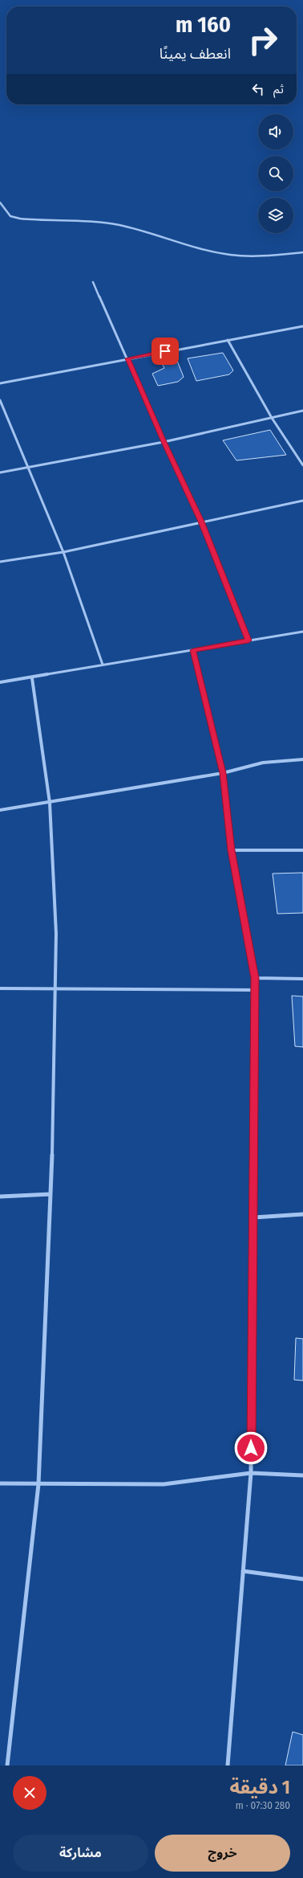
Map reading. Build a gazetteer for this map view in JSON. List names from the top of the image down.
{
  "page": {
    "turn": ["160 m", "انعطف يمينًا"],
    "then": "ثم",
    "heading": ["1 دقيقة", "280 m · 07:30"],
    "buttons": ["خروج", "مشاركة"]
  }
}
